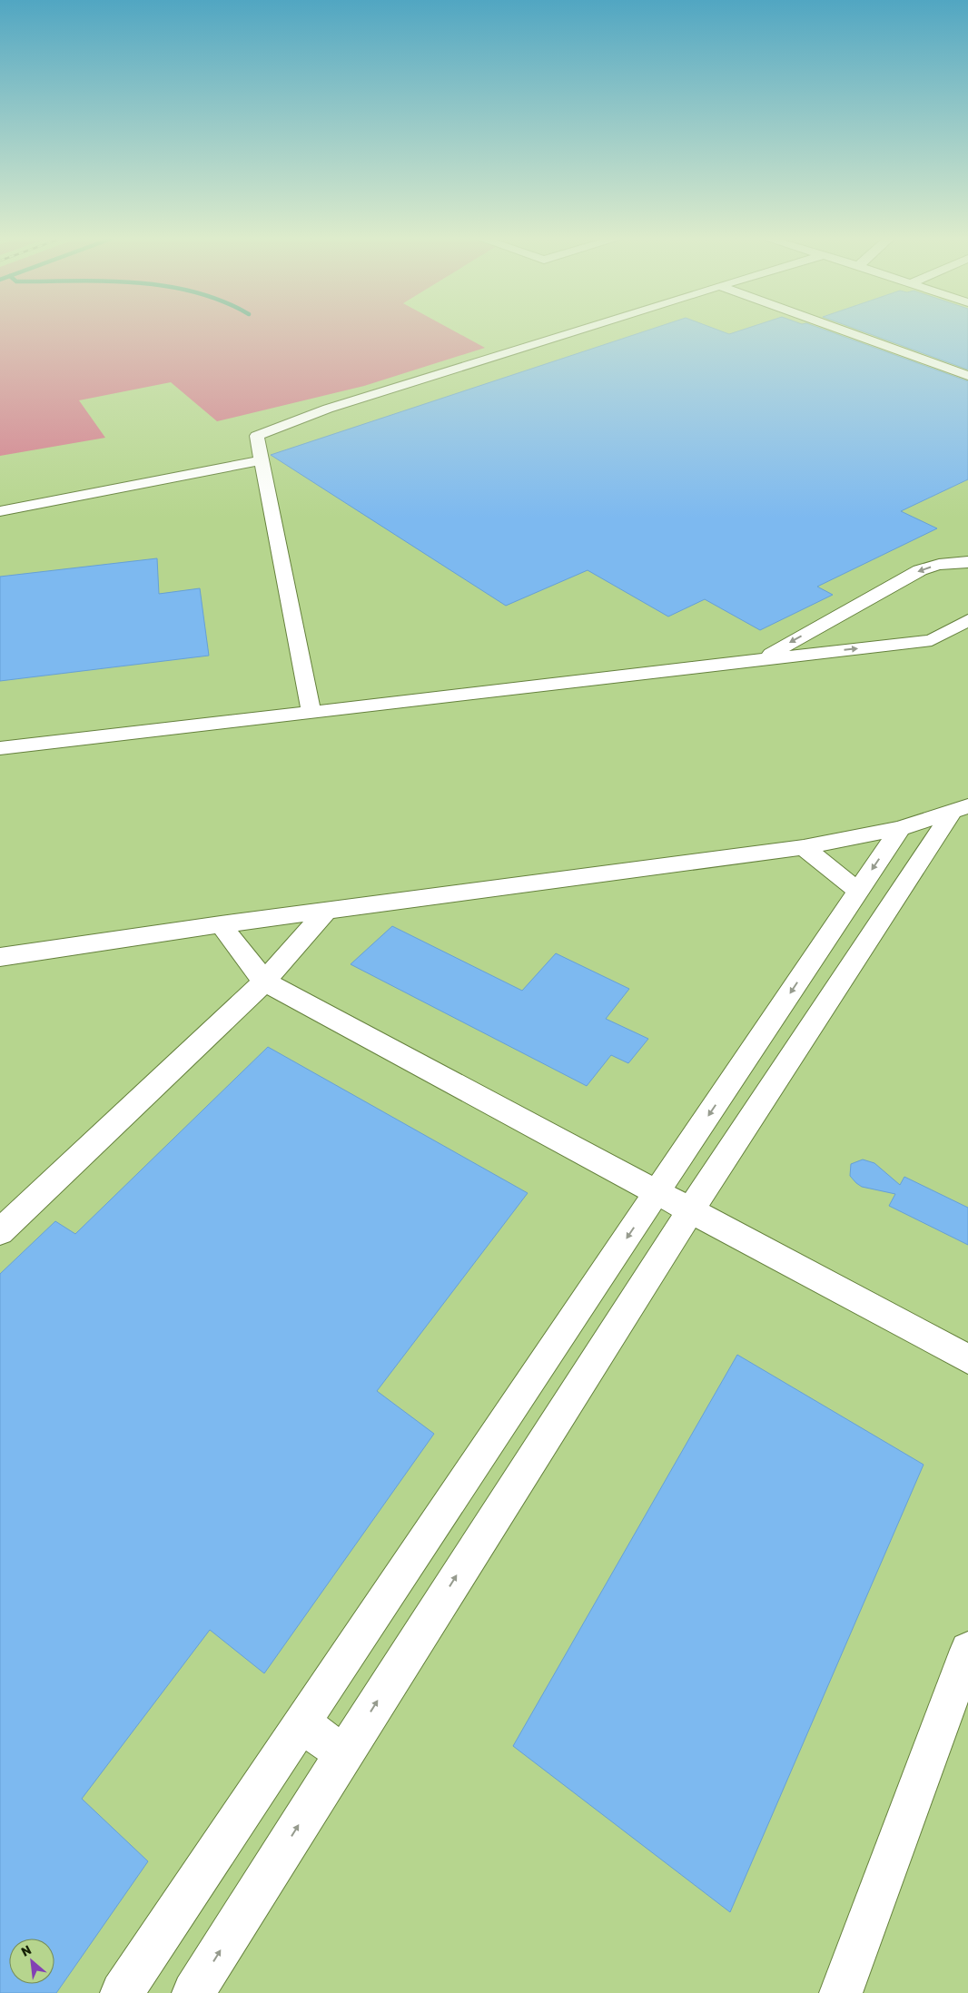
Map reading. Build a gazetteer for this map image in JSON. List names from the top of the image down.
{
  "north": "top left"
}
